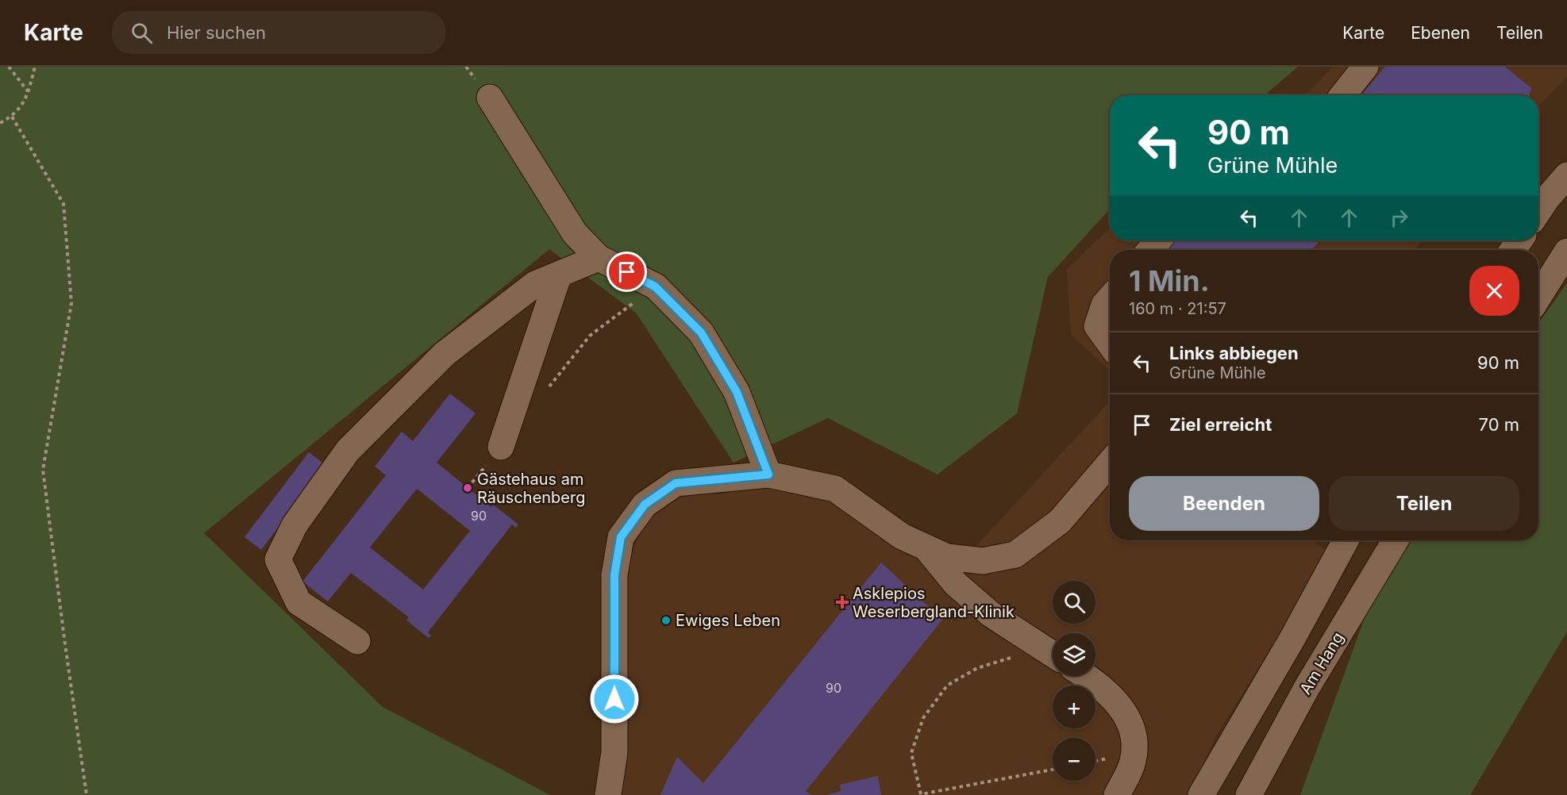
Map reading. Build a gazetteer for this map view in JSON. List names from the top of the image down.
{
  "streets": {
    "street": ["Am Hang"]
  },
  "places": {
    "other": ["Gästehaus am Räuschenberg", "Ewiges Leben"],
    "health": ["Asklepios Weserbergland-Klinik"]
  },
  "house_numbers": ["90", "90"],
  "page": {
    "header": "Karte",
    "search": "Hier suchen",
    "nav": ["Karte", "Ebenen", "Teilen"],
    "turn": ["90 m", "Grüne Mühle"],
    "heading": ["1 Min.", "160 m · 21:57"],
    "list": [
      {
        "name": "Links abbiegen",
        "note": "Grüne Mühle",
        "value": "90 m"
      },
      {
        "name": "Ziel erreicht",
        "value": "70 m"
      }
    ],
    "buttons": ["Beenden", "Teilen"],
    "map_buttons": ["+", "−"]
  }
}
